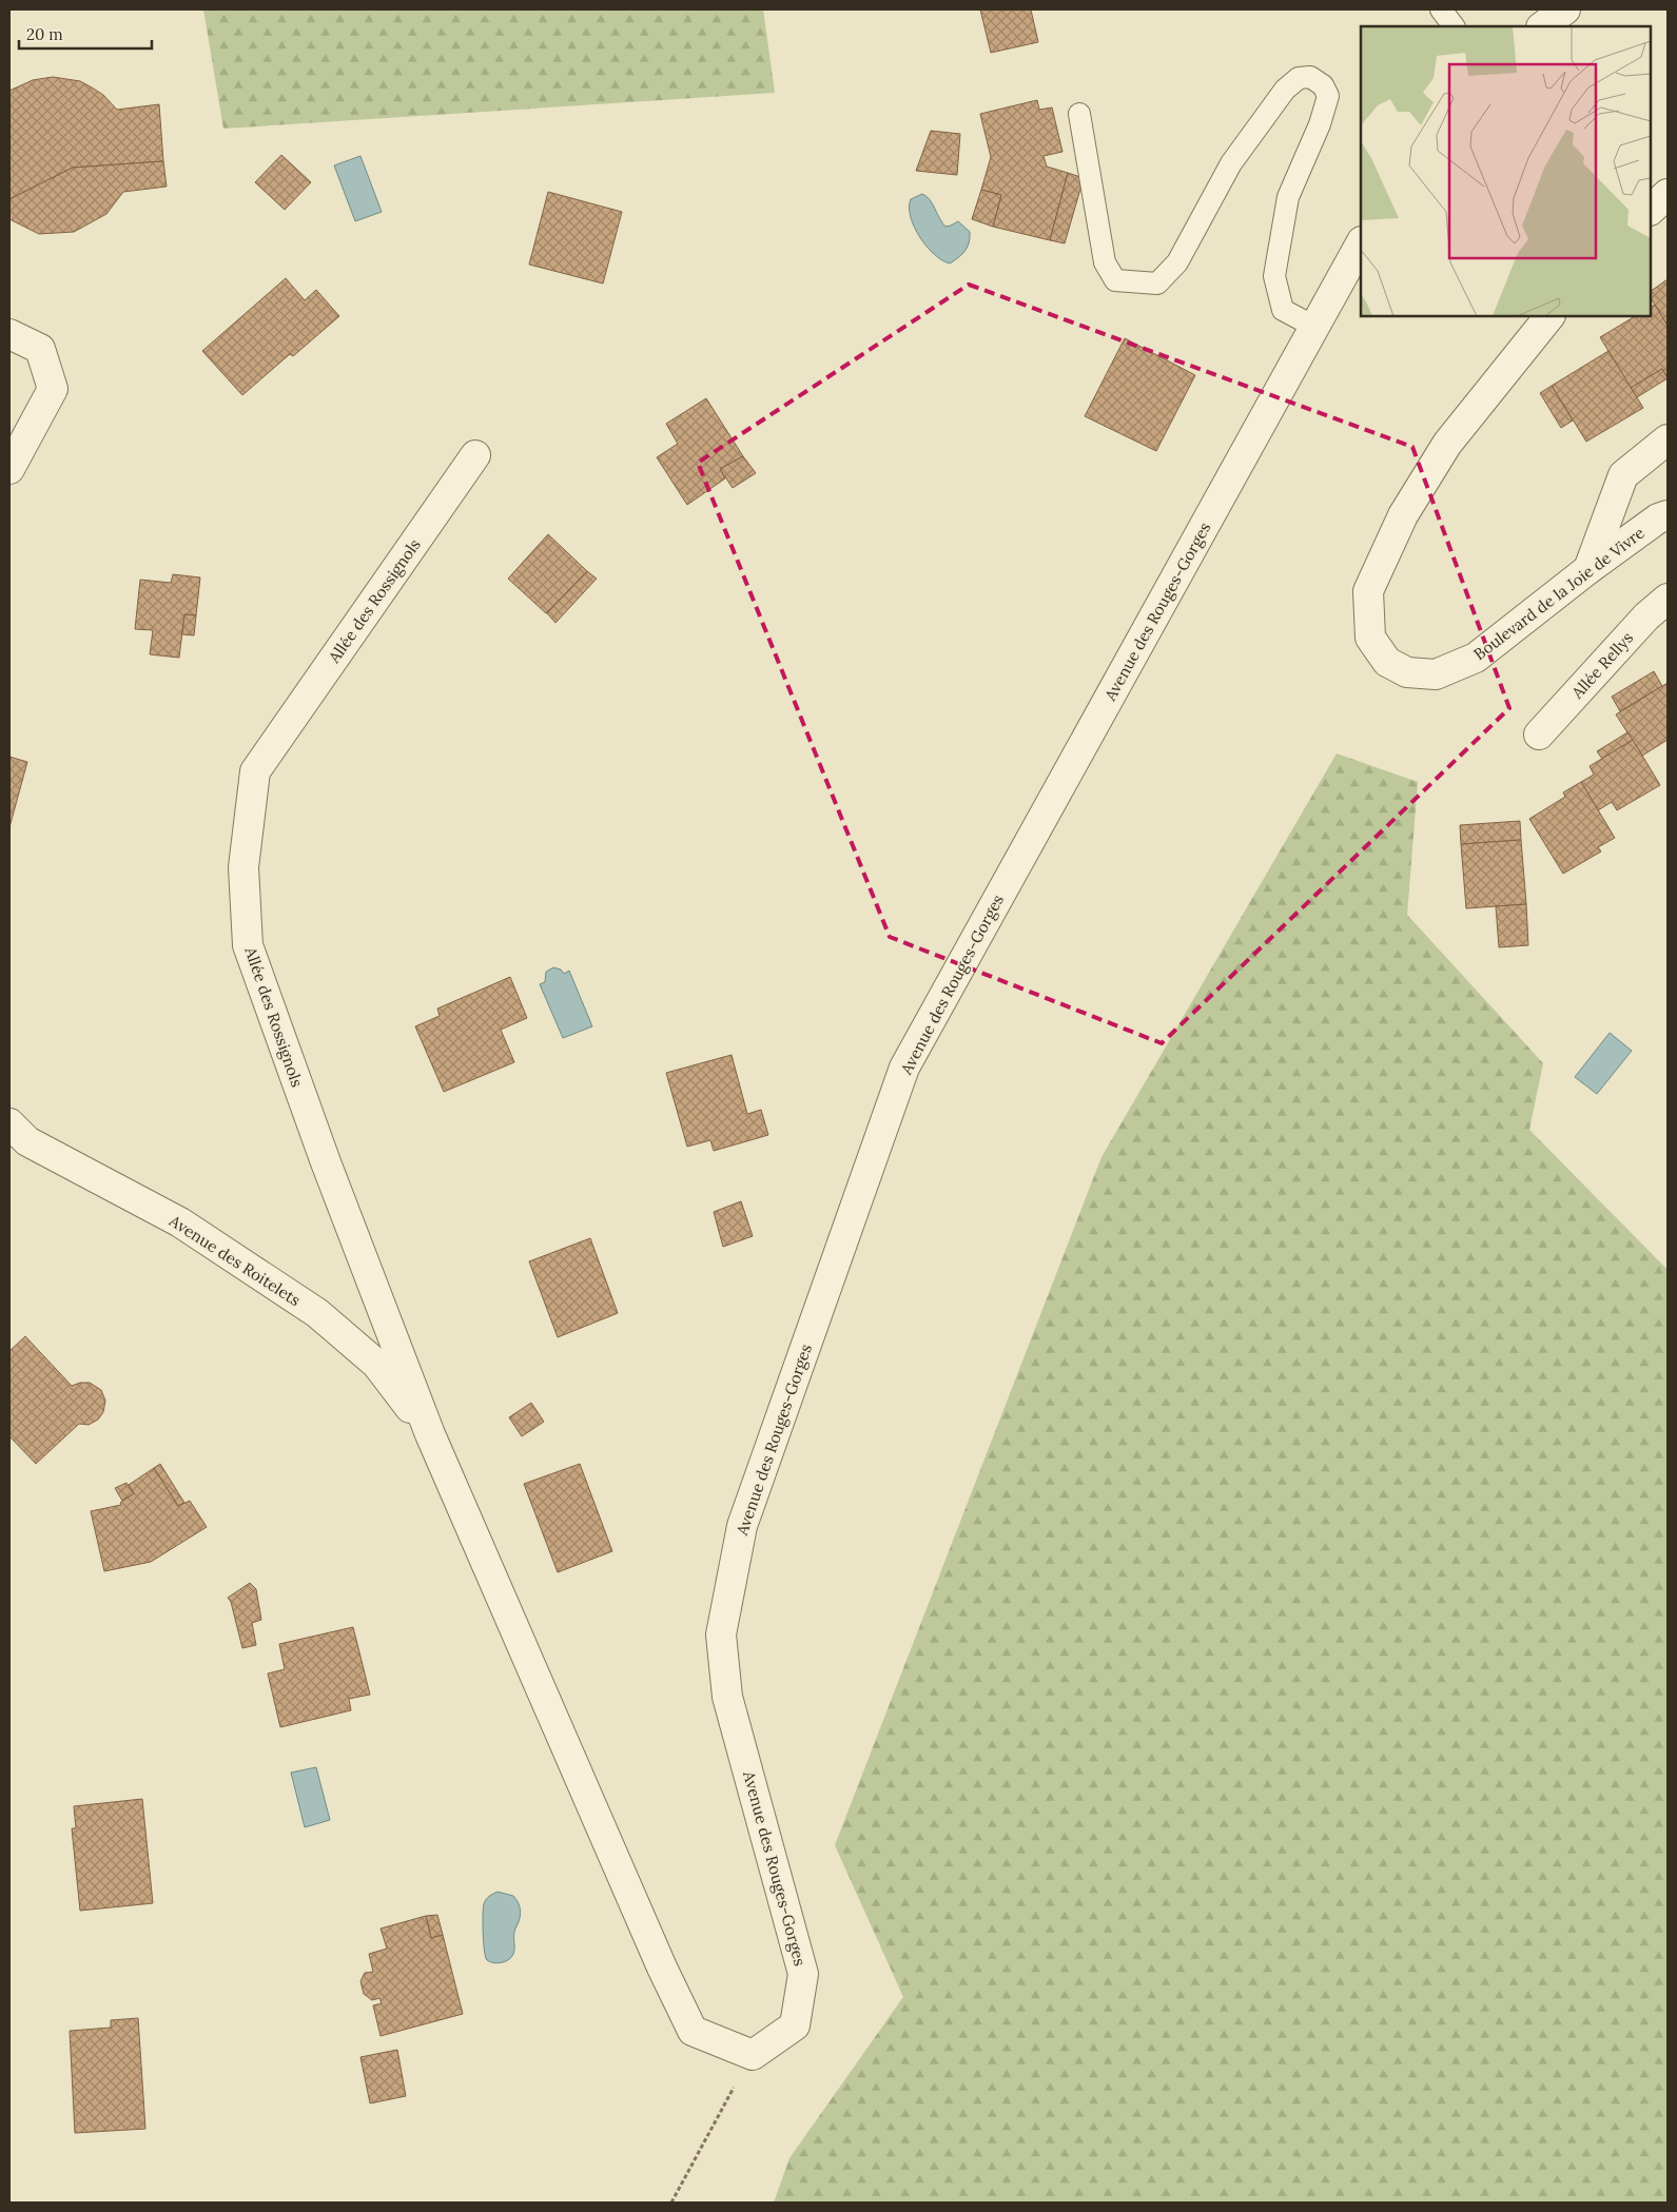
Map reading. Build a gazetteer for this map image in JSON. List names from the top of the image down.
{
  "streets": {
    "street": [
      "Boulevard de la Joie de Vivre",
      "Allée des Rossignols",
      "Avenue des Rouges-Gorges",
      "Allée Rellys",
      "Avenue des Roitelets"
    ]
  },
  "crossings": [
    ["Allée des Rossignols", "Avenue des Roitelets"]
  ],
  "scale_bar": "20 m"
}
